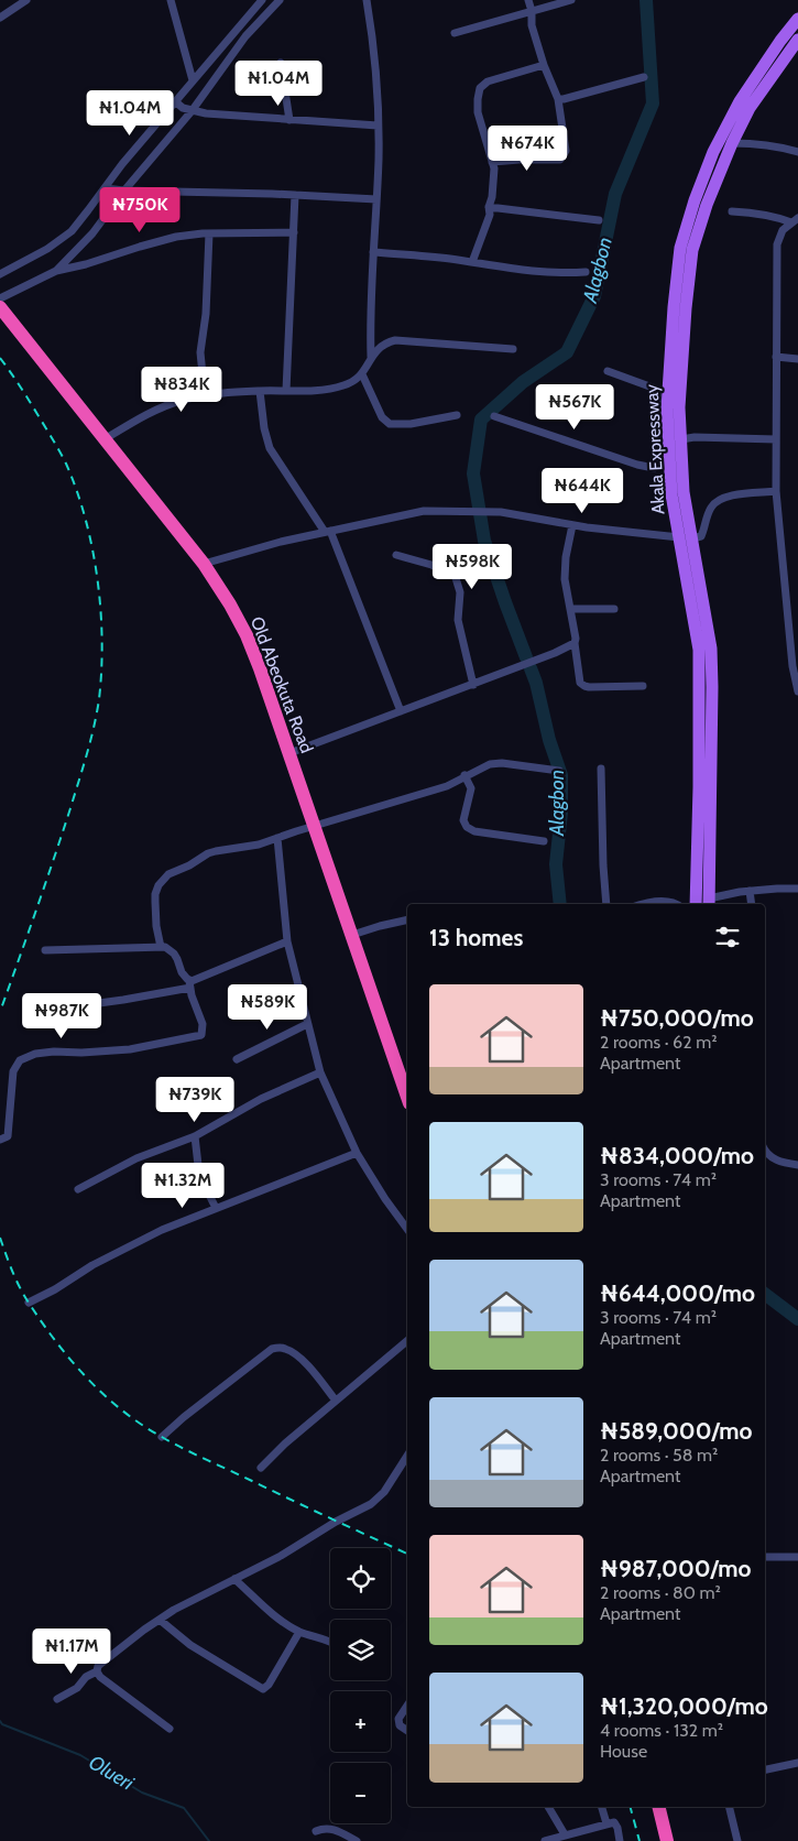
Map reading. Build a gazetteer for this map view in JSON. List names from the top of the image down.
{
  "streets": {
    "highway": ["Old Abeokuta Road"],
    "main road": ["Akala Expressway"]
  },
  "water": ["Alagbon", "Olueri"],
  "page": {
    "price": [
      "₦1.04M",
      "₦1.04M",
      "₦674K",
      "₦750K",
      "₦834K",
      "₦567K",
      "₦644K",
      "₦598K",
      "₦589K",
      "₦987K",
      "₦739K",
      "₦1.32M",
      "₦1.17M"
    ],
    "heading": "13 homes",
    "list": [
      {
        "name": "₦750,000/mo",
        "note": "2 rooms · 62 m² · Apartment"
      },
      {
        "name": "₦834,000/mo",
        "note": "3 rooms · 74 m² · Apartment"
      },
      {
        "name": "₦644,000/mo",
        "note": "3 rooms · 74 m² · Apartment"
      },
      {
        "name": "₦589,000/mo",
        "note": "2 rooms · 58 m² · Apartment"
      },
      {
        "name": "₦987,000/mo",
        "note": "2 rooms · 80 m² · Apartment"
      },
      {
        "name": "₦1,320,000/mo",
        "note": "4 rooms · 132 m² · House"
      }
    ],
    "map_buttons": ["+", "−"]
  }
}
